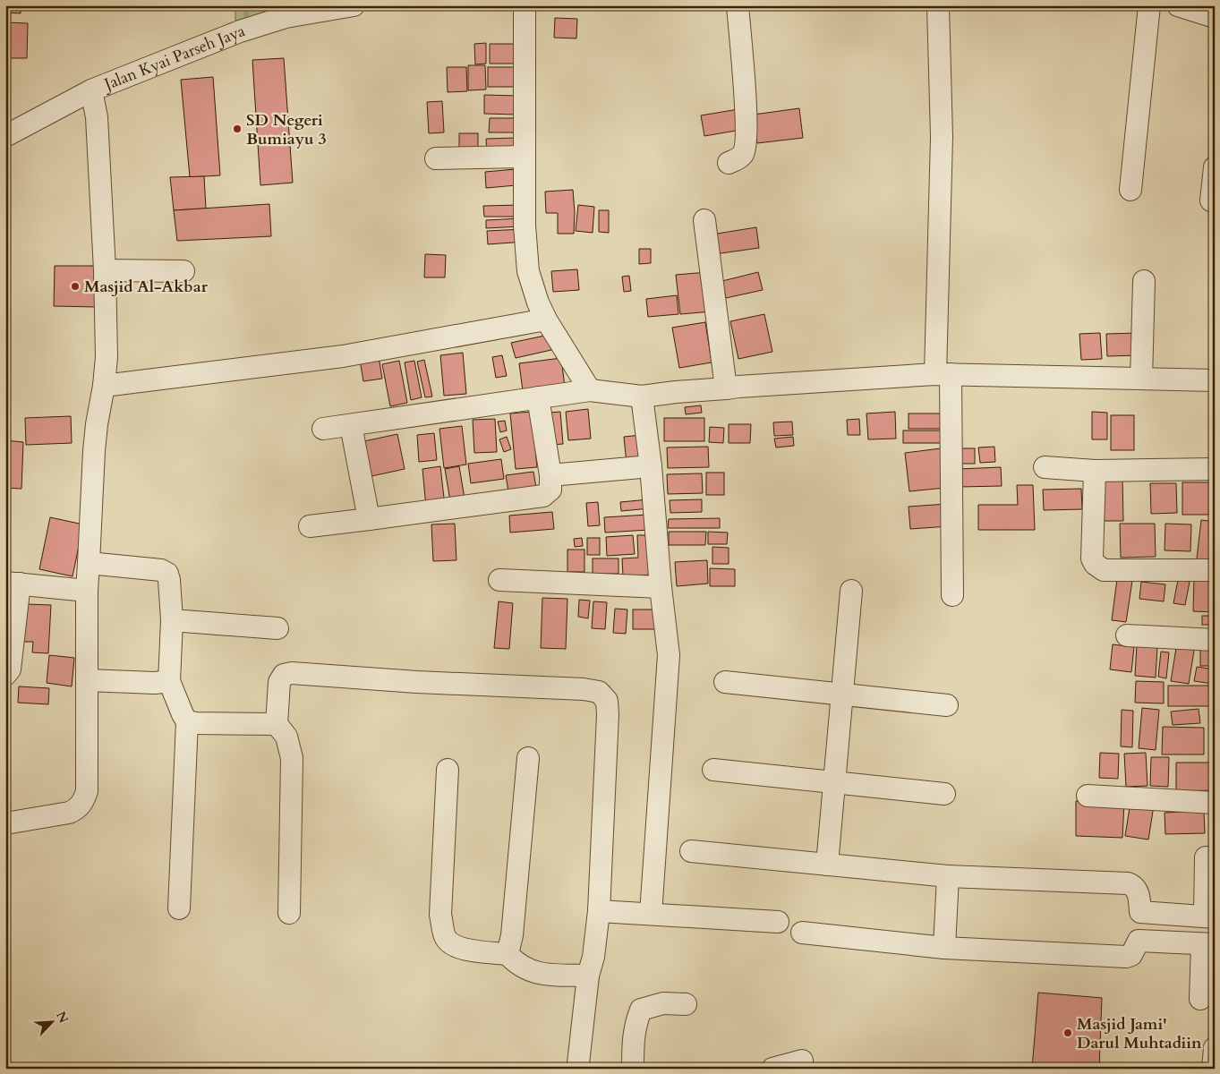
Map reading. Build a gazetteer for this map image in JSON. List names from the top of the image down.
{
  "streets": {
    "street": ["Jalan Kyai Parseh Jaya"]
  },
  "places": ["SD Negeri Bumiayu 3", "Masjid Al-Akbar", "Masjid Jami' Darul Muhtadiin"],
  "north": "top right"
}
